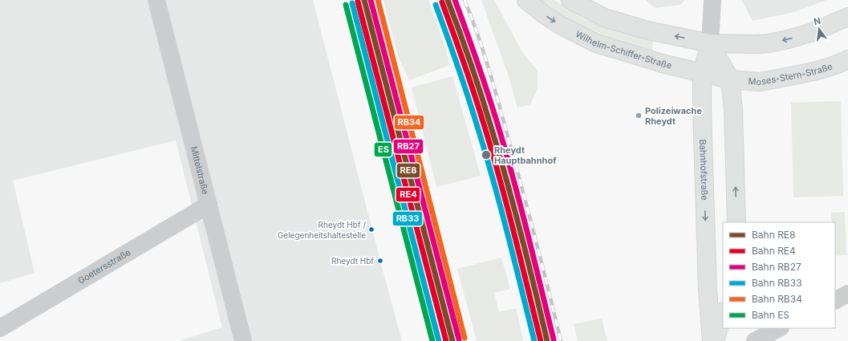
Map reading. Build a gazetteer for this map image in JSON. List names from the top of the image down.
{
  "streets": {
    "main road": ["Wilhelm-Schiffer-Straße", "Moses-Stern-Straße", "Bahnhofstraße"],
    "street": ["Mittelstraße", "Goetersstraße"]
  },
  "crossings": [
    ["Wilhelm-Schiffer-Straße", "Moses-Stern-Straße"],
    ["Wilhelm-Schiffer-Straße", "Bahnhofstraße"],
    ["Mittelstraße", "Goetersstraße"]
  ],
  "places": [
    "Polizeiwache Rheydt",
    "Rheydt Hauptbahnhof",
    "Rheydt Hbf / Gelegenheitshaltestelle",
    "Rheydt Hbf"
  ],
  "lines": [
    "rail line RE8",
    "rail line RB27",
    "rail line RB34",
    "rail line RE4",
    "rail line RB33",
    "rail line ES"
  ],
  "legend": [
    "Bahn RE8",
    "Bahn RE4",
    "Bahn RB27",
    "Bahn RB33",
    "Bahn RB34",
    "Bahn ES"
  ],
  "north": "top"
}
